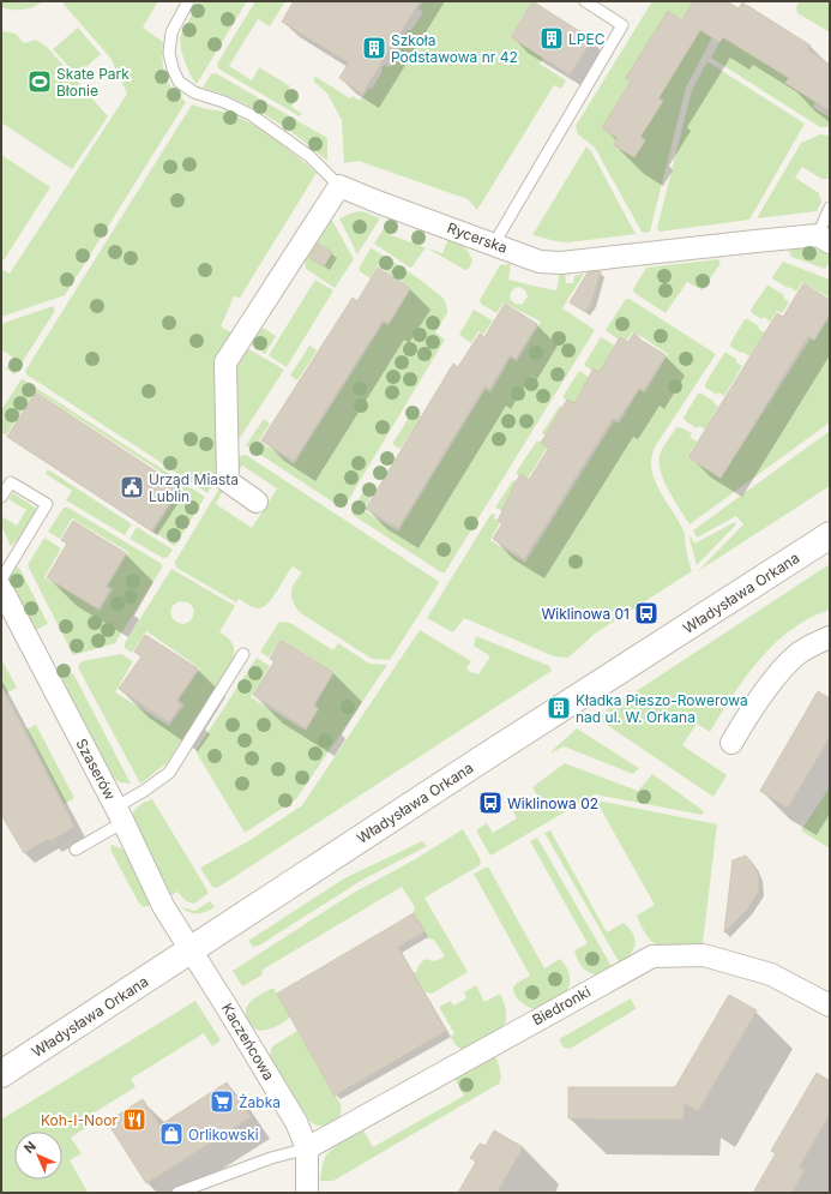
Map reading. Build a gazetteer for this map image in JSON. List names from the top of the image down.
{
  "streets": {
    "street": [
      "Rycerska",
      "Władysława Orkana",
      "Szaserów",
      "Biedronki",
      "Kaczeńcowa"
    ]
  },
  "crossings": [
    ["Władysława Orkana", "Szaserów"],
    ["Władysława Orkana", "Kaczeńcowa"],
    ["Szaserów", "Kaczeńcowa"],
    ["Biedronki", "Kaczeńcowa"]
  ],
  "places": {
    "building": ["LPEC", "Szkoła Podstawowa nr 42", "Kładka Pieszo-Rowerowa nad ul. W. Orkana"],
    "sports": ["Skate Park Błonie"],
    "public building": ["Urząd Miasta Lublin"],
    "bus stop": ["Wiklinowa 01", "Wiklinowa 02"],
    "supermarket": ["Żabka"],
    "restaurant": ["Koh-I-Noor"],
    "shop": ["Orlikowski"]
  },
  "north": "top left"
}
